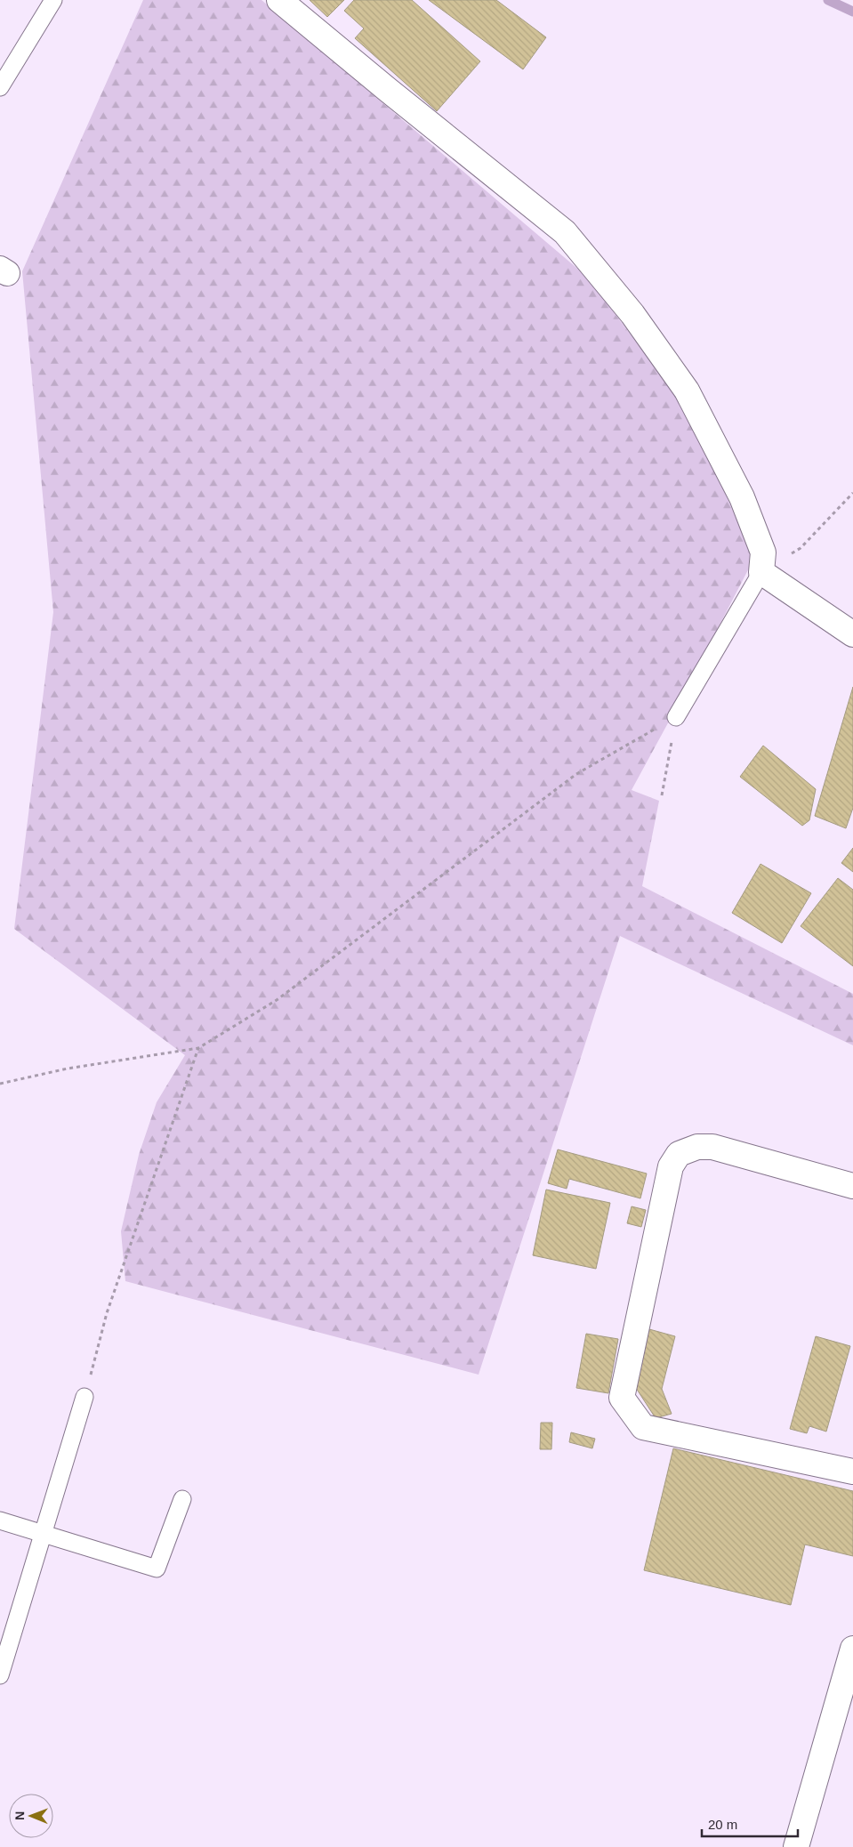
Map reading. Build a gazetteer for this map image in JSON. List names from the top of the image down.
{
  "scale_bar": "20 m",
  "north": "left"
}
